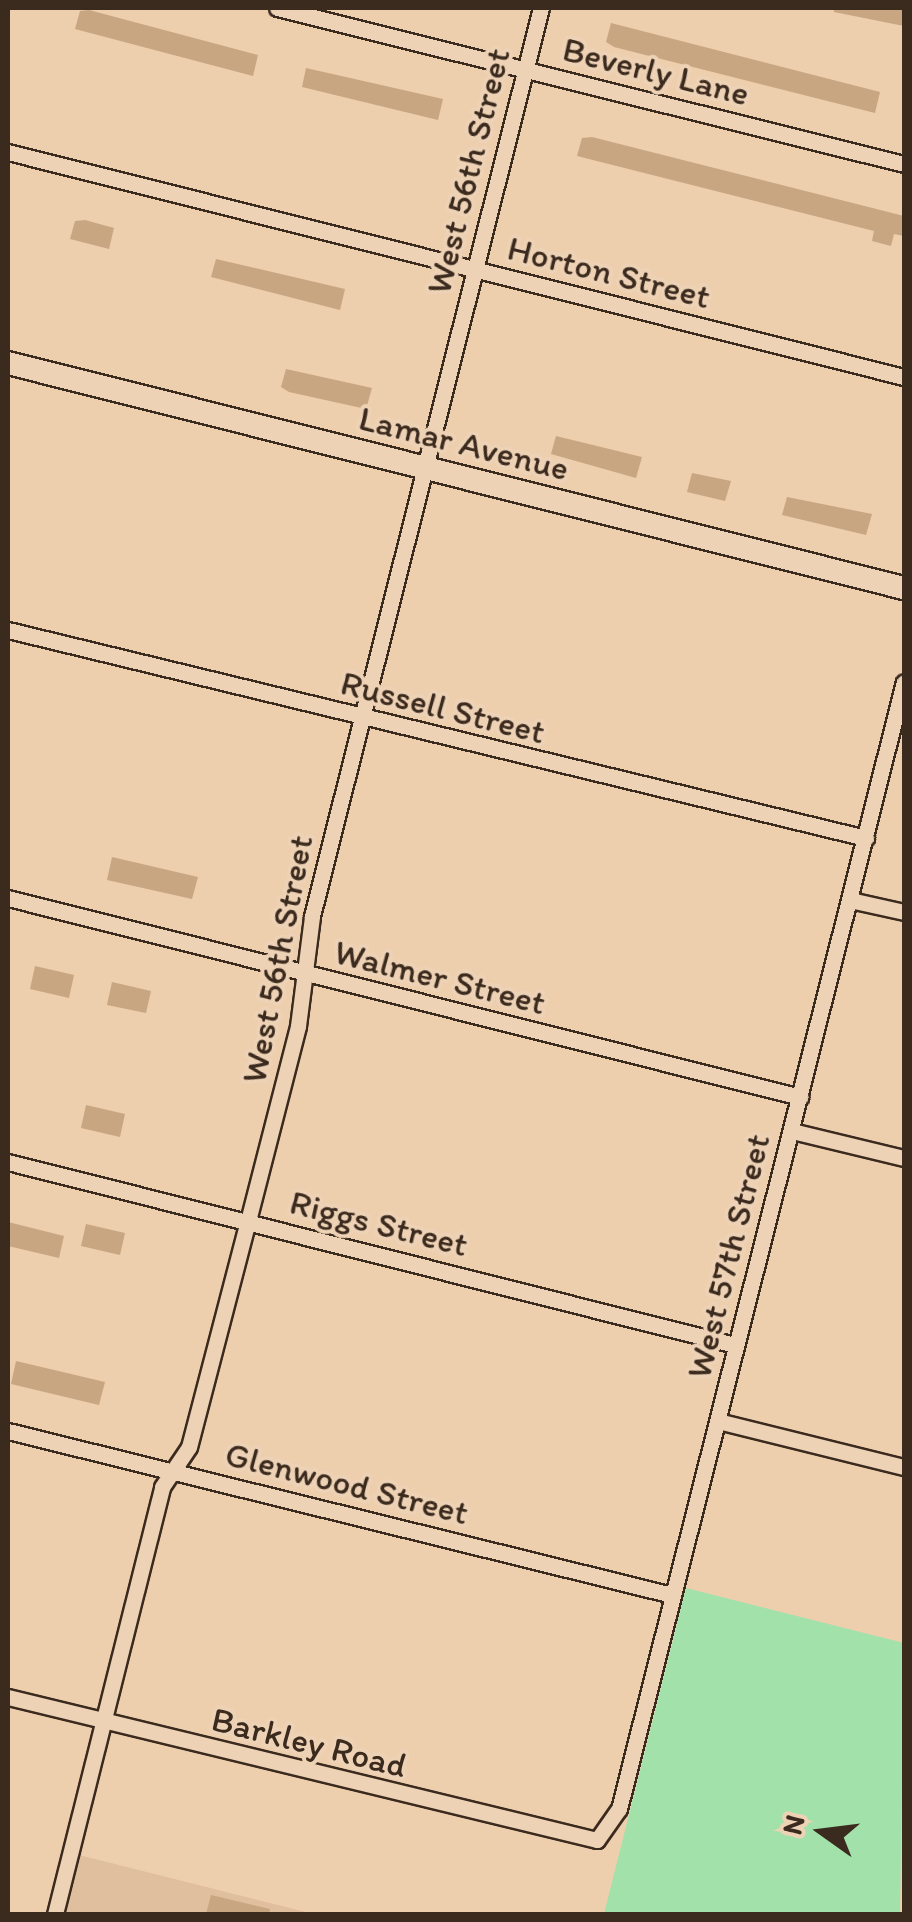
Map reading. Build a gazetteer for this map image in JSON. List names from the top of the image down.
{
  "streets": {
    "street": [
      "Beverly Lane",
      "West 56th Street",
      "Horton Street",
      "Lamar Avenue",
      "Russell Street",
      "Walmer Street",
      "Riggs Street",
      "West 57th Street",
      "Glenwood Street",
      "Barkley Road"
    ]
  },
  "crossings": [
    ["Beverly Lane", "West 56th Street"],
    ["West 56th Street", "Horton Street"],
    ["West 56th Street", "Lamar Avenue"],
    ["West 56th Street", "Russell Street"],
    ["West 56th Street", "Walmer Street"],
    ["West 56th Street", "Riggs Street"],
    ["West 56th Street", "Glenwood Street"],
    ["West 56th Street", "Barkley Road"],
    ["Russell Street", "West 57th Street"],
    ["Walmer Street", "West 57th Street"],
    ["Riggs Street", "West 57th Street"],
    ["West 57th Street", "Glenwood Street"],
    ["West 57th Street", "Barkley Road"]
  ],
  "north": "left"
}
